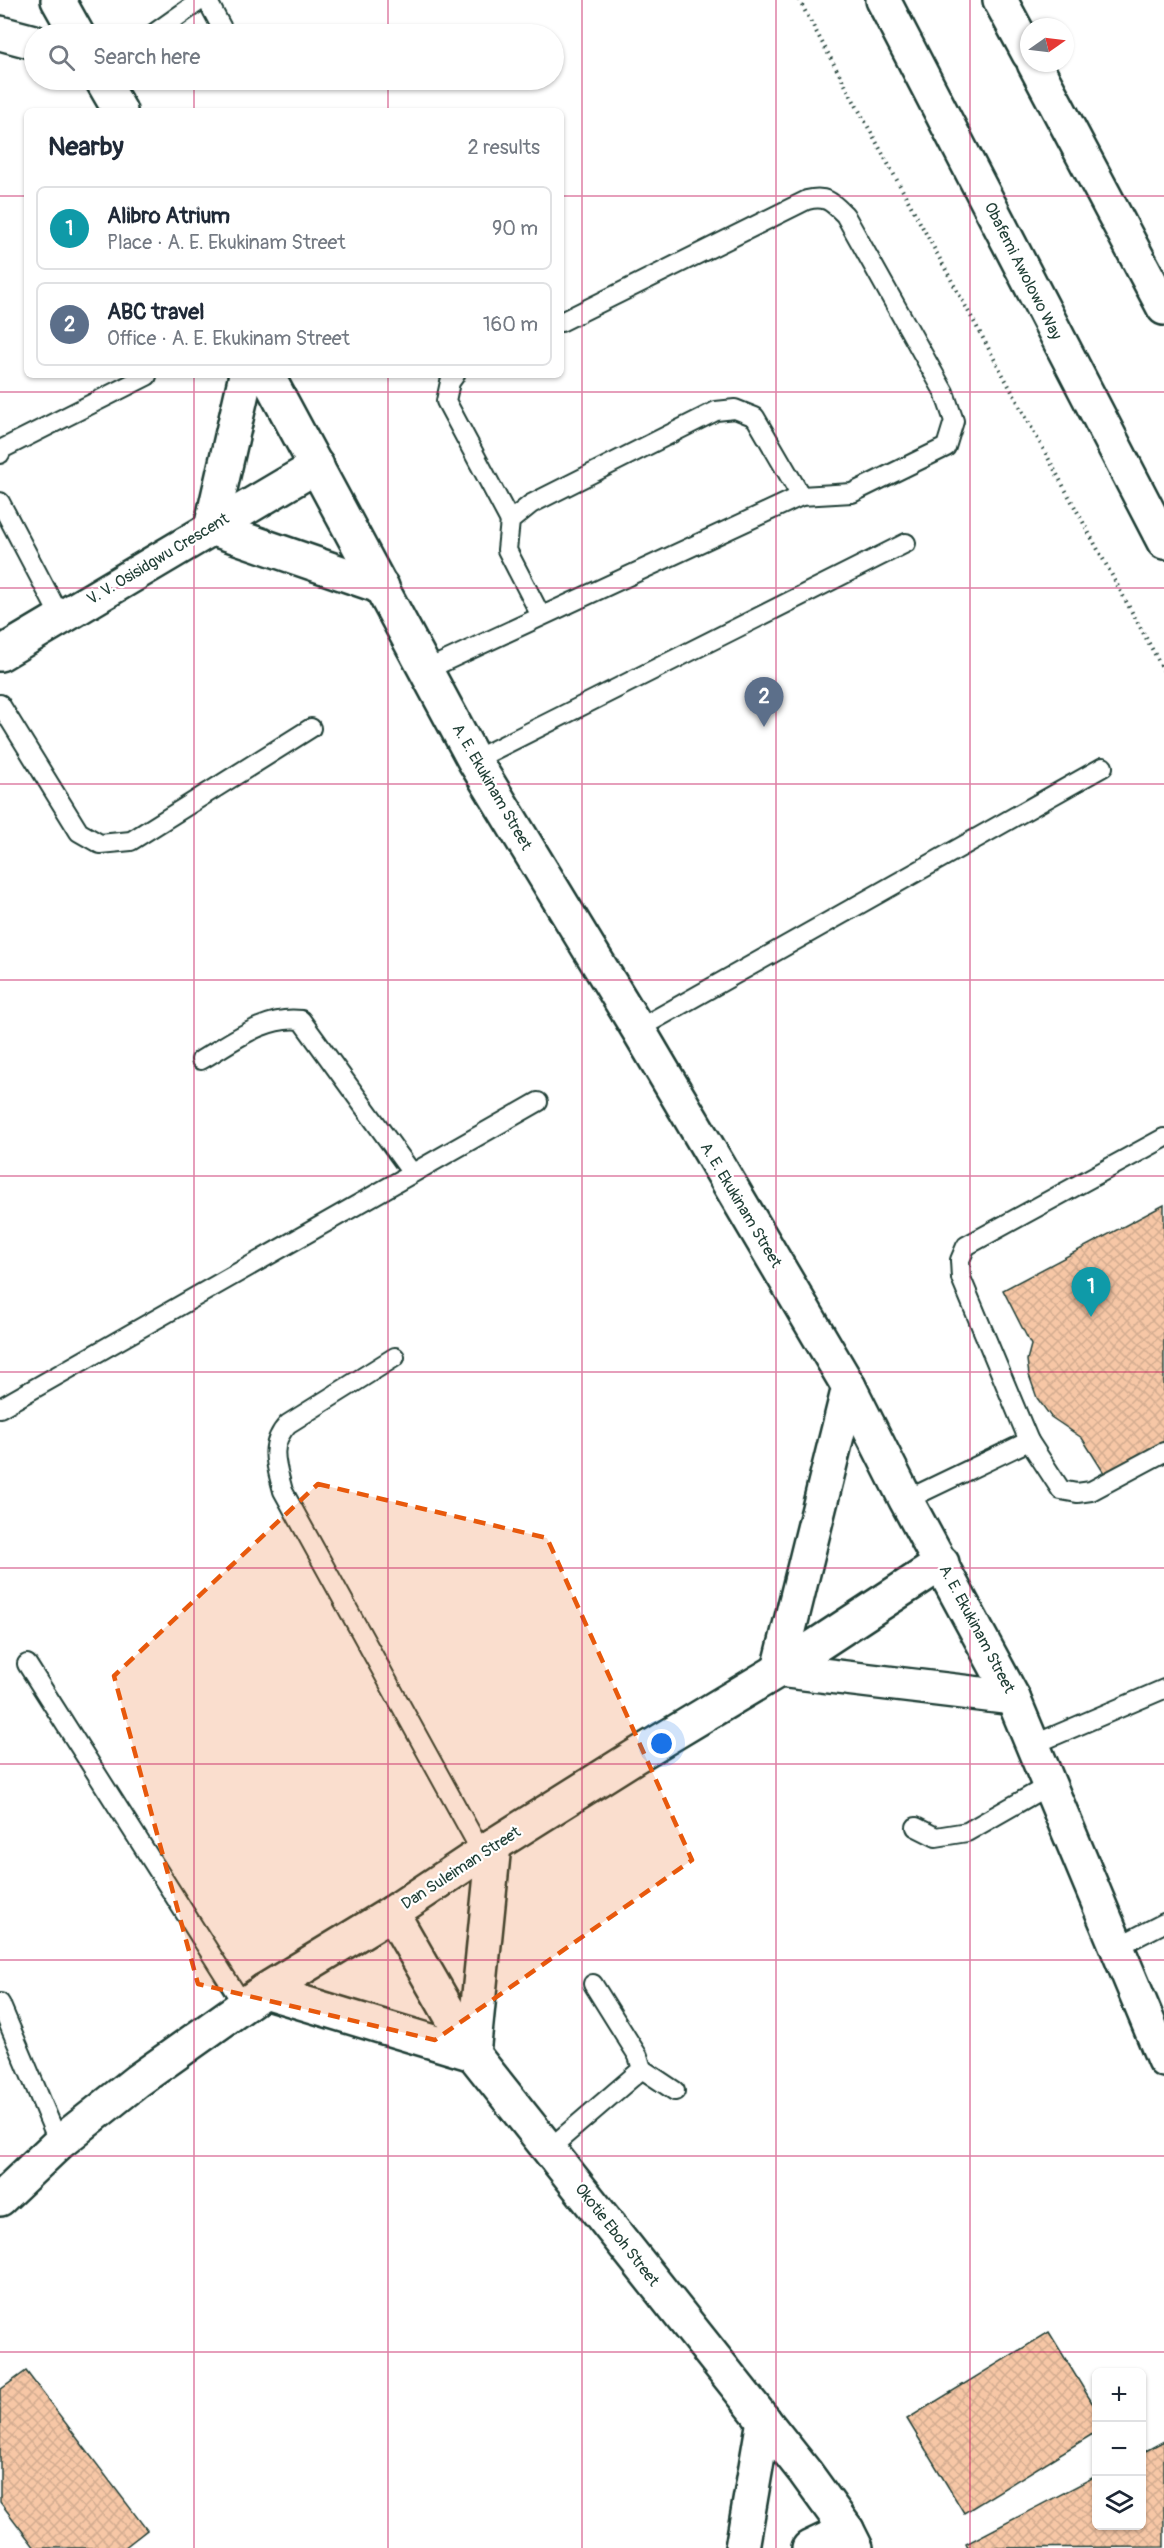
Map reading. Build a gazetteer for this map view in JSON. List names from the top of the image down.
{
  "streets": {
    "street": [
      "Obafemi Awolowo Way",
      "V. V. Osisidgwu Crescent",
      "A. E. Ekukinam Street",
      "Dan Suleiman Street",
      "Okotie Eboh Street"
    ]
  },
  "crossings": [
    ["V. V. Osisidgwu Crescent", "A. E. Ekukinam Street"],
    ["A. E. Ekukinam Street", "Dan Suleiman Street"],
    ["Dan Suleiman Street", "Okotie Eboh Street"]
  ],
  "north": "right",
  "page": {
    "search": "Search here",
    "heading": ["Nearby", "2 results"],
    "list": [
      {
        "mark": "1",
        "name": "Alibro Atrium",
        "note": "Place · A. E. Ekukinam Street",
        "value": "90 m"
      },
      {
        "mark": "2",
        "name": "ABC travel",
        "note": "Office · A. E. Ekukinam Street",
        "value": "160 m"
      }
    ],
    "pins": ["2", "1"],
    "map_buttons": ["+", "−"]
  }
}
